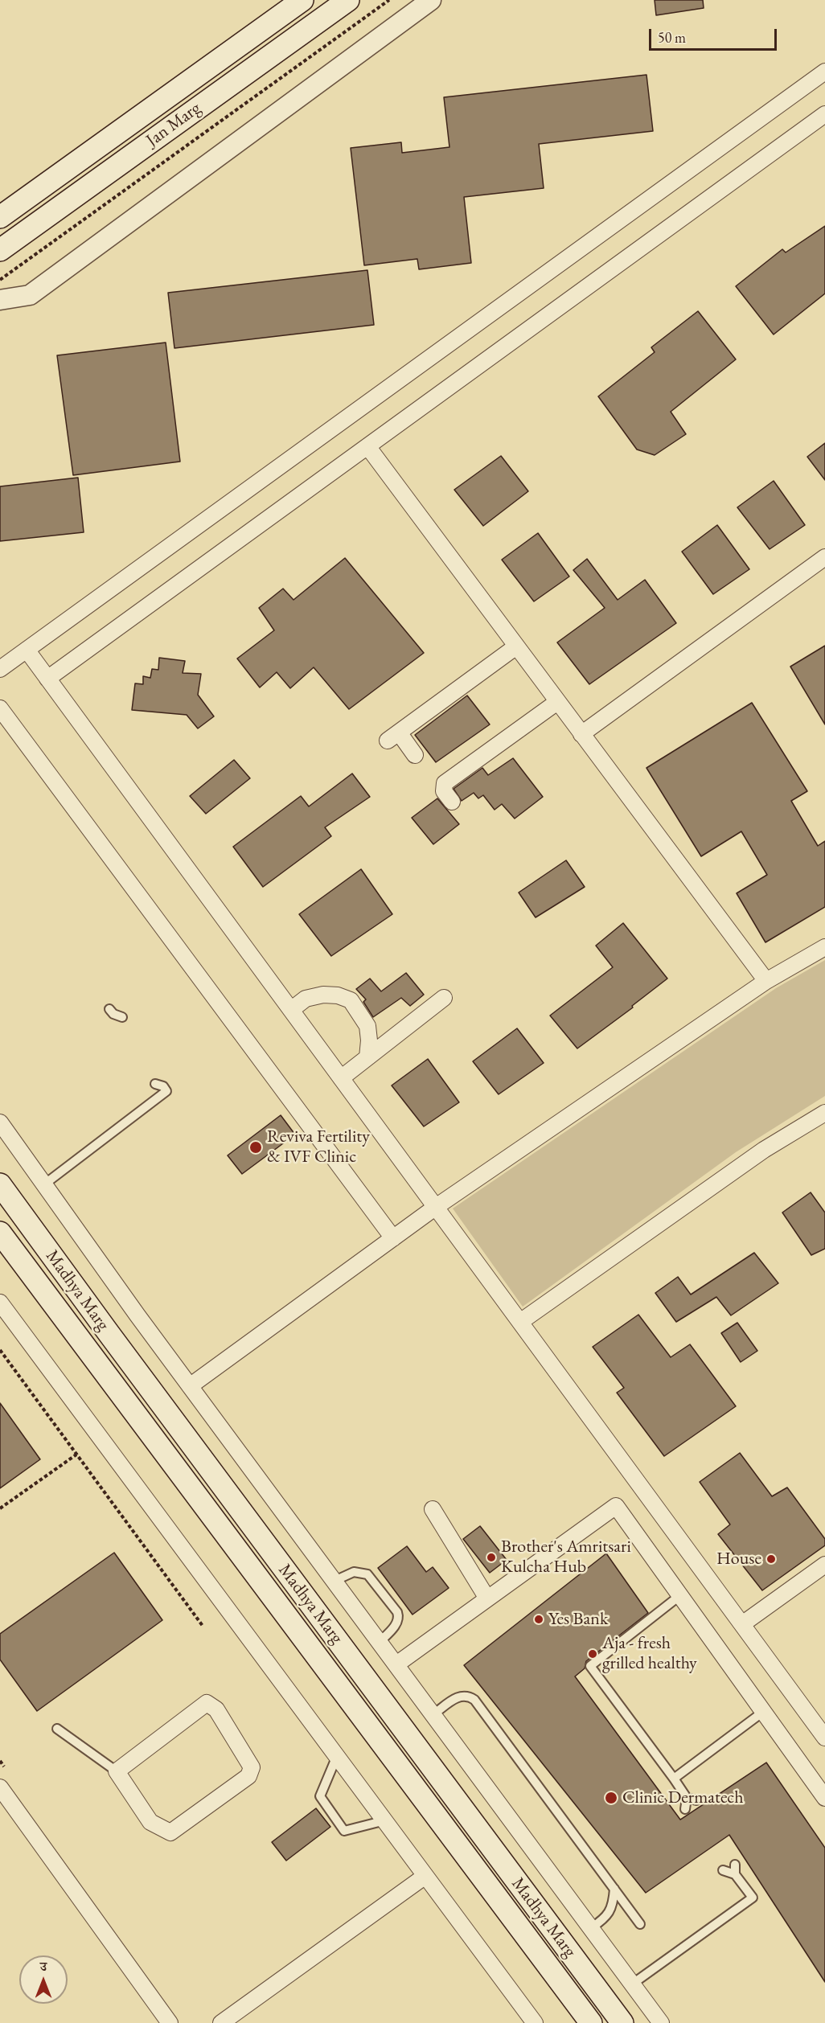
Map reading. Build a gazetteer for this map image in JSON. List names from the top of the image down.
{
  "streets": {
    "main road": ["Jan Marg", "Madhya Marg"]
  },
  "places": [
    "Reviva Fertility & IVF Clinic",
    "Brother's Amritsari Kulcha Hub",
    "House",
    "Yes Bank",
    "Aja - fresh grilled healthy",
    "Clinic Dermatech"
  ],
  "scale_bar": "50 m",
  "north": "top"
}
